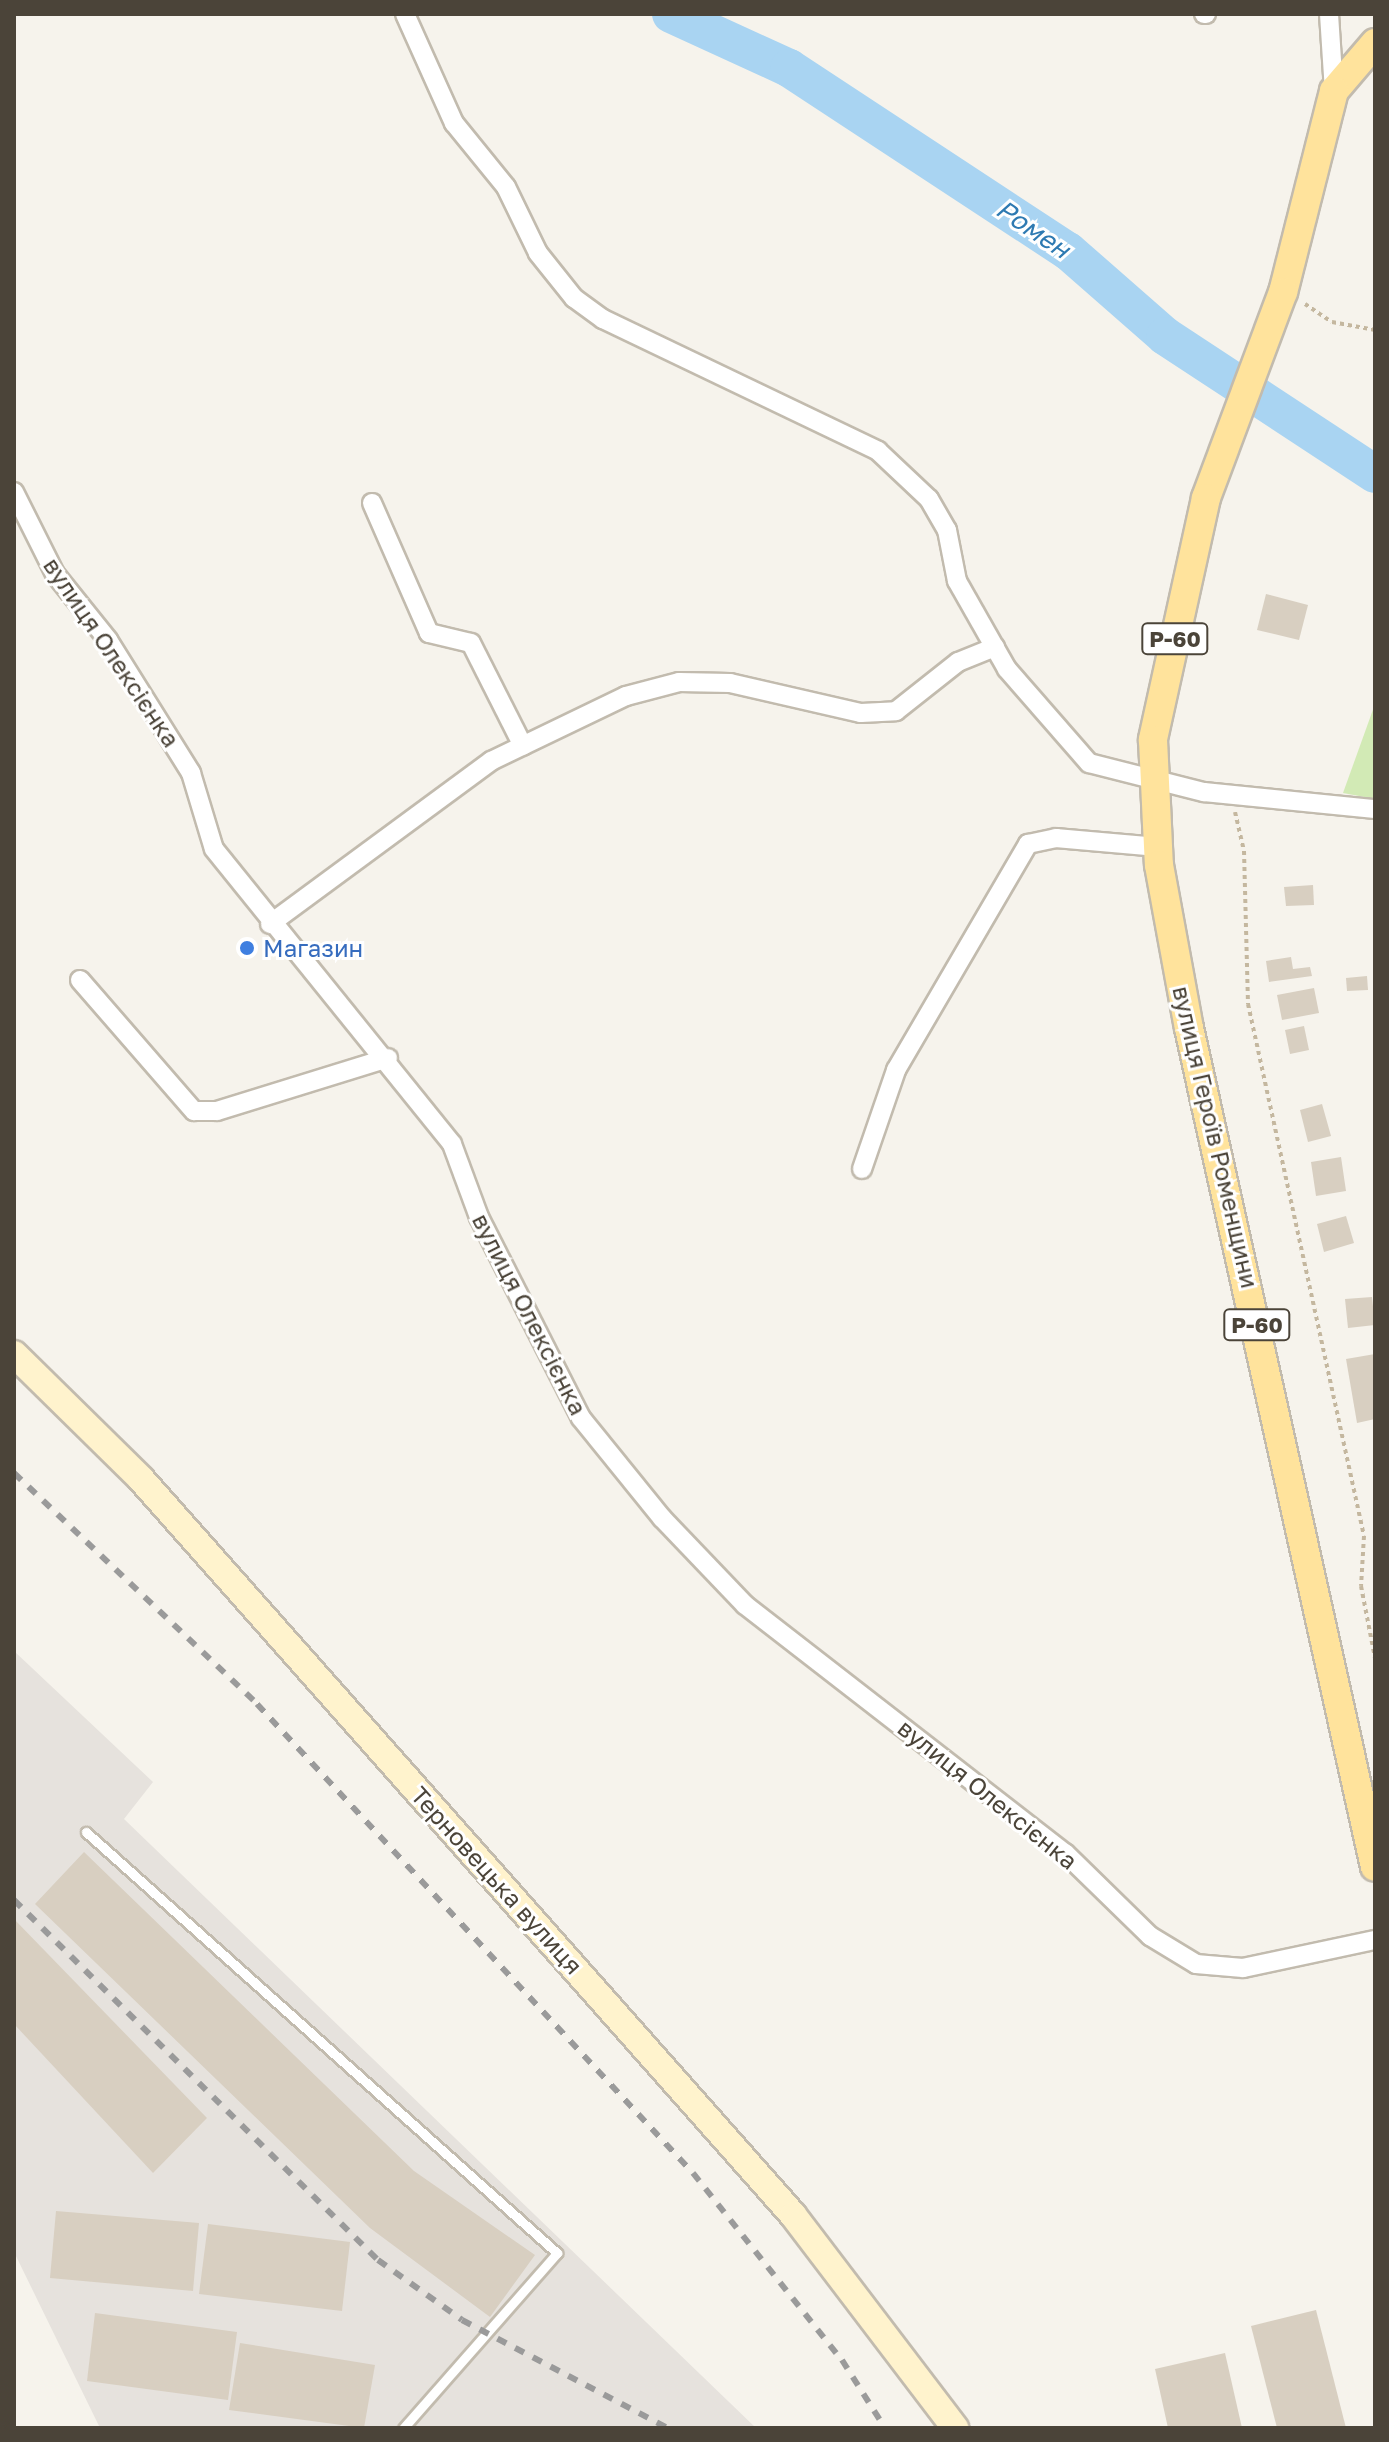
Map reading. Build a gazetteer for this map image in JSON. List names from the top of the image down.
{
  "streets": {
    "main road": ["Р-60", "вулиця Героїв Роменщини", "Терновецька вулиця"],
    "street": ["вулиця Олексієнка"]
  },
  "crossings": [
    ["Р-60", "вулиця Героїв Роменщини"]
  ],
  "water": ["Ромен"],
  "places": ["Магазин"]
}
